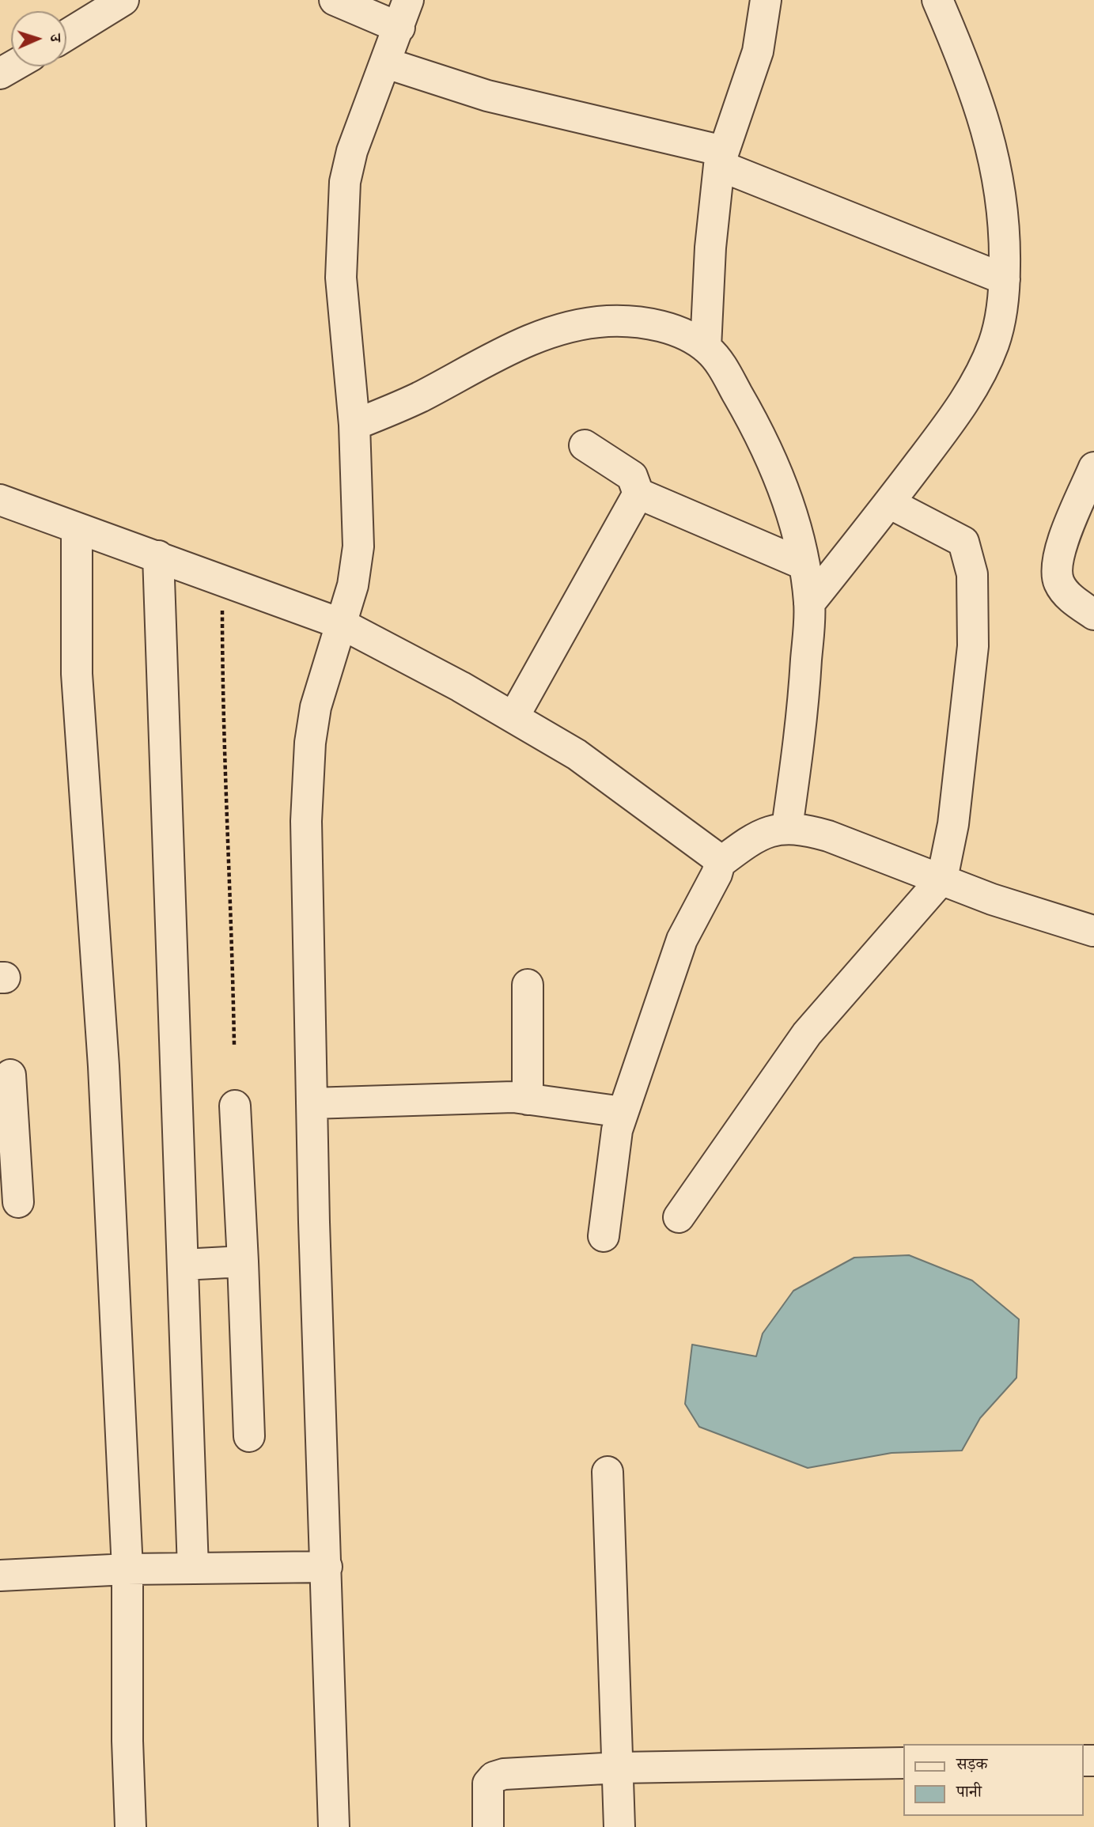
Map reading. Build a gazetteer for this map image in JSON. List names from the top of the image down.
{
  "legend": ["सड़क", "पानी"],
  "north": "right"
}
